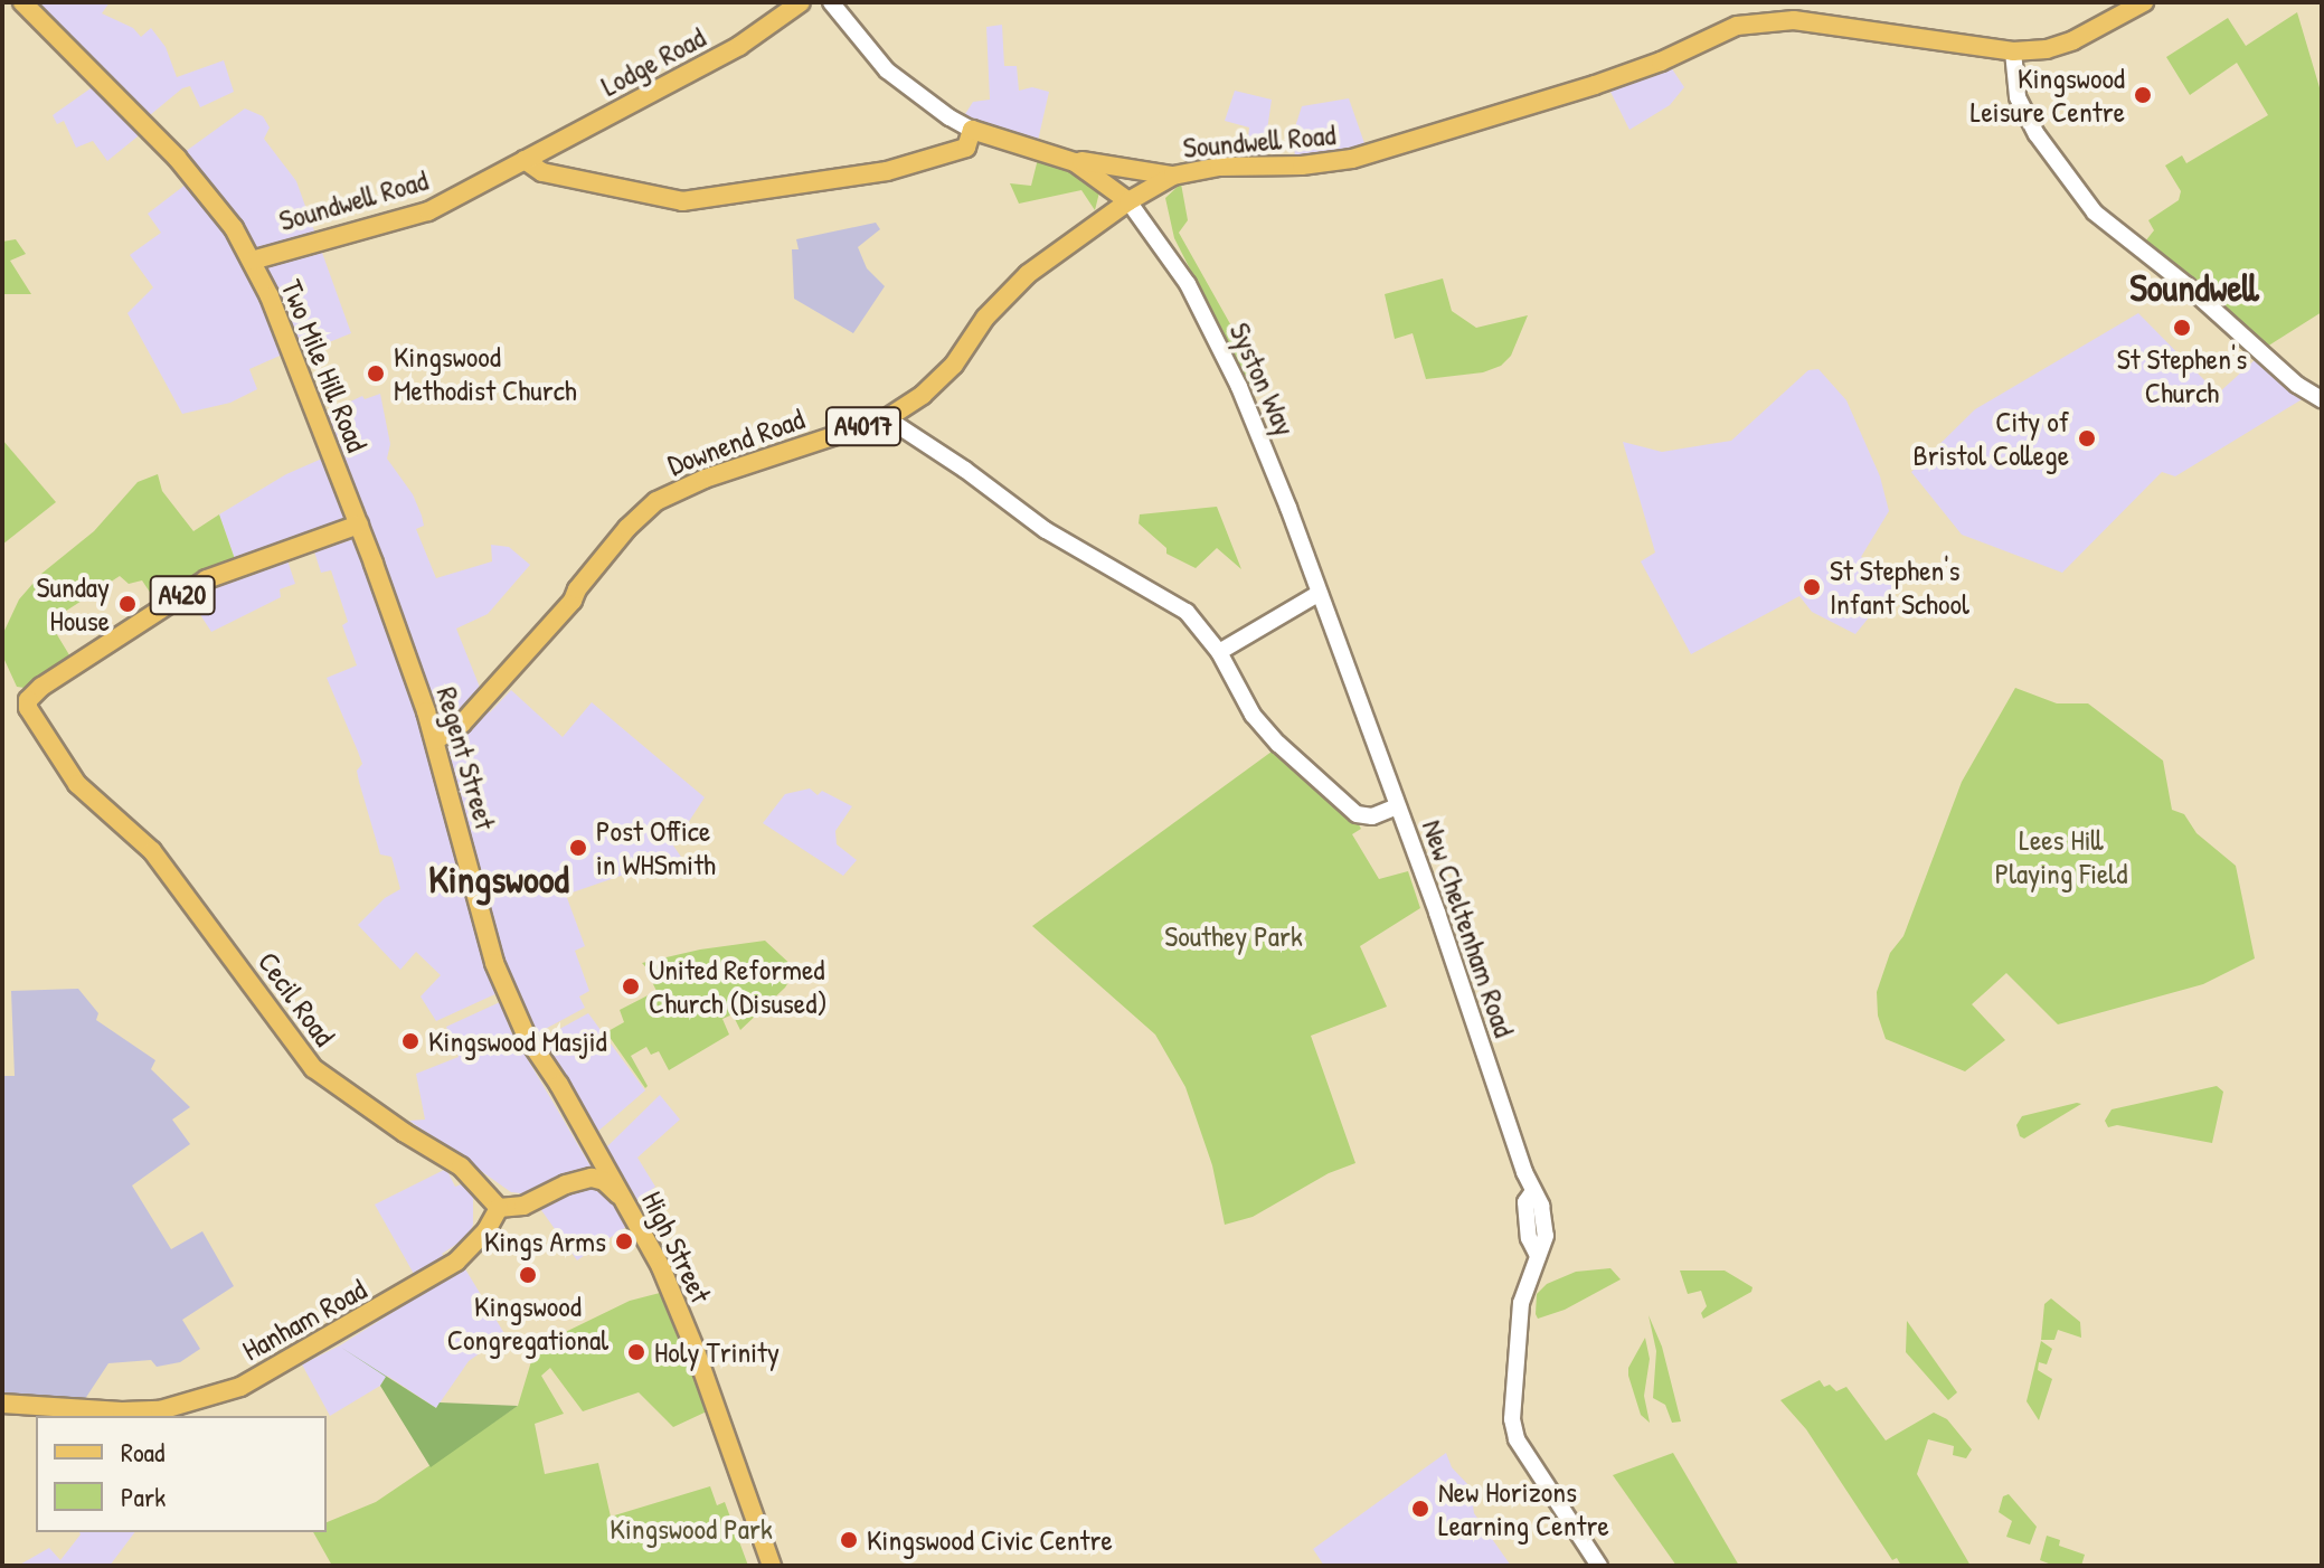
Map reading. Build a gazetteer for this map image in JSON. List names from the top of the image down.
{
  "streets": {
    "main road": [
      "Lodge Road",
      "Soundwell Road",
      "Two Mile Hill Road",
      "A4017",
      "Downend Road",
      "A420",
      "Regent Street",
      "Cecil Road",
      "High Street",
      "Hanham Road"
    ],
    "street": ["Syston Way", "New Cheltenham Road"]
  },
  "crossings": [
    ["Lodge Road", "Soundwell Road"],
    ["Soundwell Road", "Two Mile Hill Road"],
    ["Soundwell Road", "Syston Way"],
    ["Soundwell Road", "Downend Road"],
    ["Two Mile Hill Road", "Regent Street"],
    ["Two Mile Hill Road", "Cecil Road"],
    ["Syston Way", "Downend Road"],
    ["Syston Way", "New Cheltenham Road"],
    ["Downend Road", "Regent Street"],
    ["Downend Road", "New Cheltenham Road"],
    ["Regent Street", "High Street"],
    ["Cecil Road", "Hanham Road"]
  ],
  "districts": ["Soundwell", "Kingswood"],
  "parks": ["Lees Hill Playing Field", "Southey Park", "Kingswood Park"],
  "places": [
    "Kingswood Leisure Centre",
    "St Stephen's Church",
    "Kingswood Methodist Church",
    "City of Bristol College",
    "St Stephen's Infant School",
    "Sunday House",
    "Post Office in WHSmith",
    "United Reformed Church (Disused)",
    "Kingswood Masjid",
    "Kings Arms",
    "Kingswood Congregational",
    "Holy Trinity",
    "New Horizons Learning Centre",
    "Kingswood Civic Centre"
  ],
  "legend": ["Road", "Park"]
}
